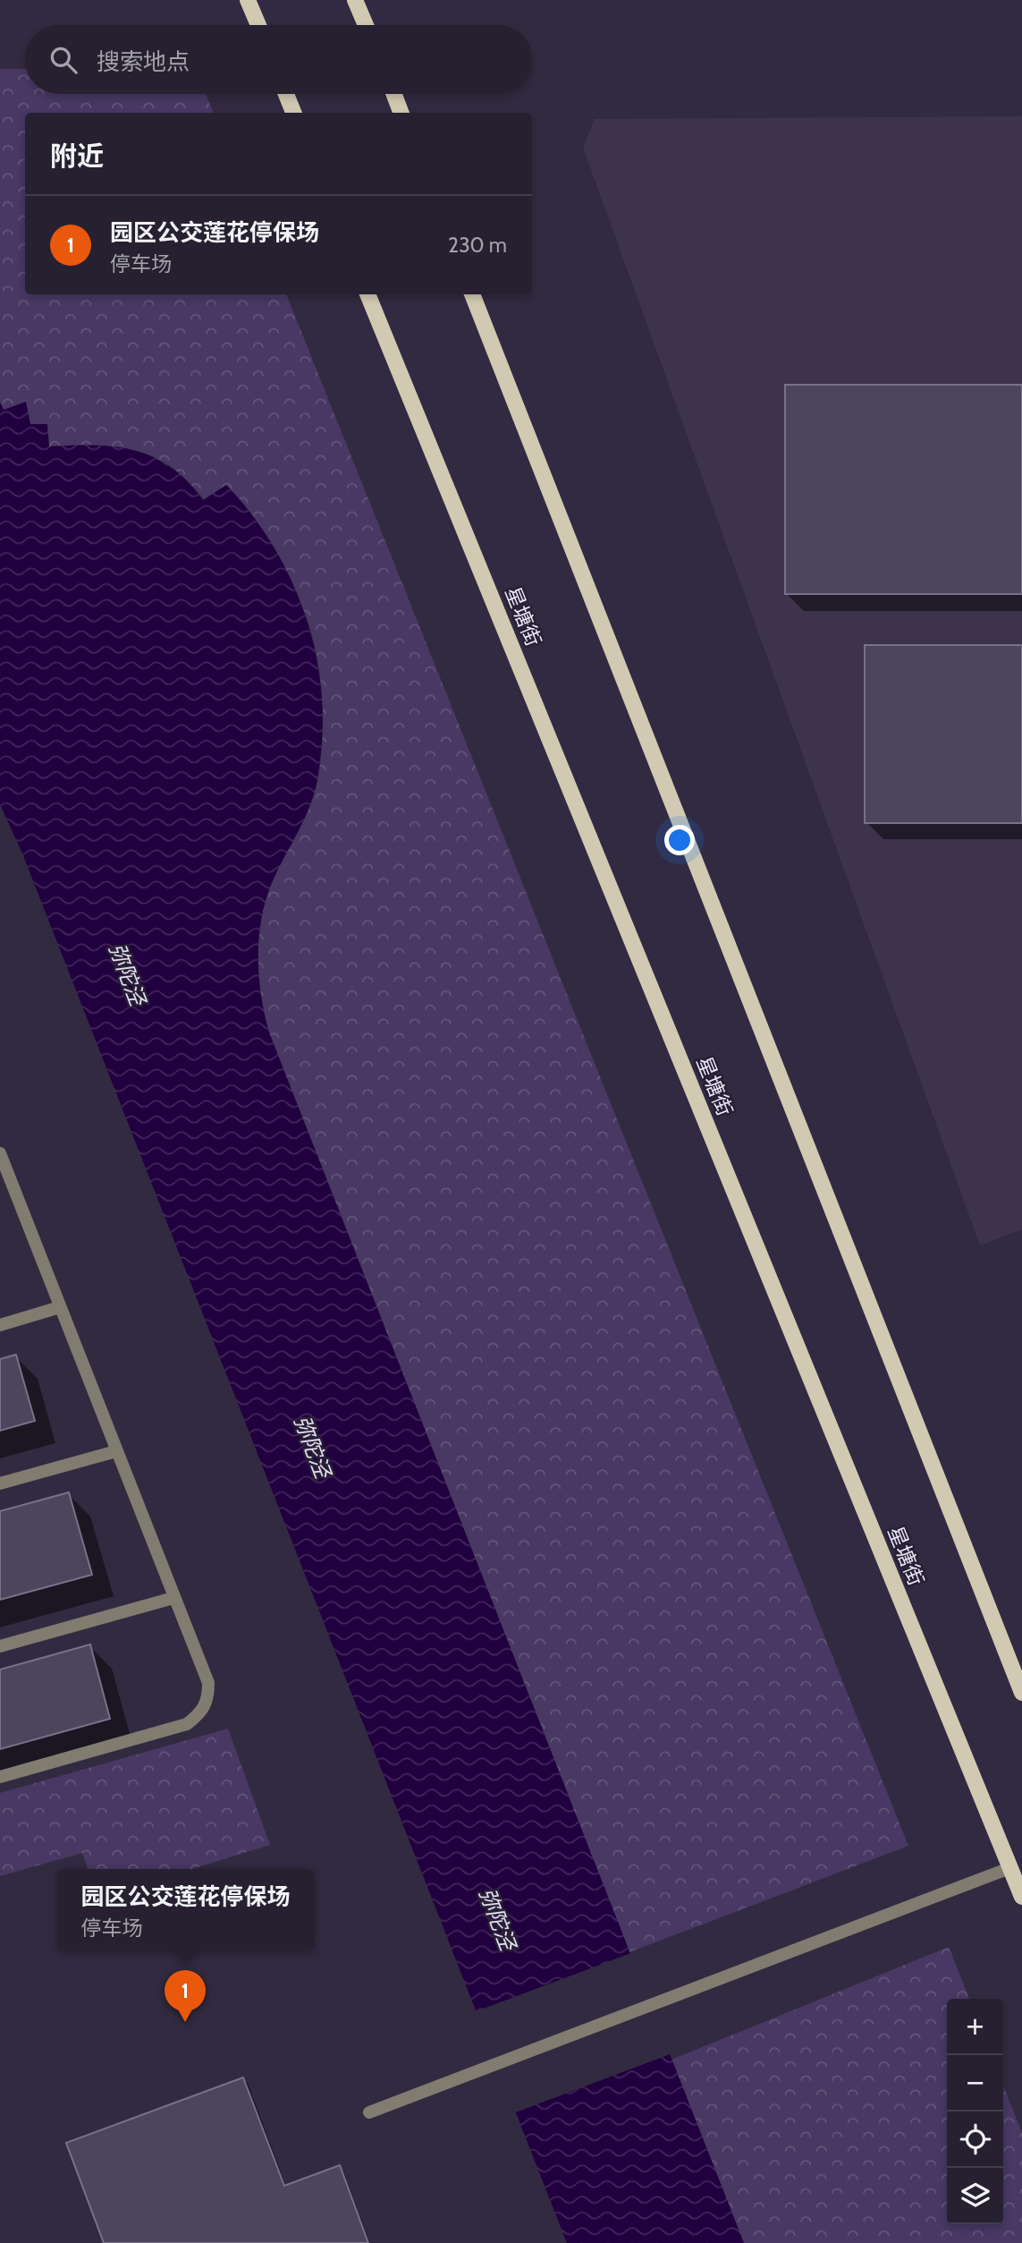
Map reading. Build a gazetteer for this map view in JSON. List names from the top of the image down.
{
  "streets": {
    "main road": ["星塘街"]
  },
  "water": ["弥陀泾"],
  "page": {
    "search": "搜索地点",
    "heading": "附近",
    "list": [
      {
        "mark": "1",
        "name": "园区公交莲花停保场",
        "note": "停车场",
        "value": "230 m"
      }
    ],
    "popup": ["园区公交莲花停保场", "停车场"],
    "pins": "1",
    "map_buttons": ["+", "−"]
  }
}
